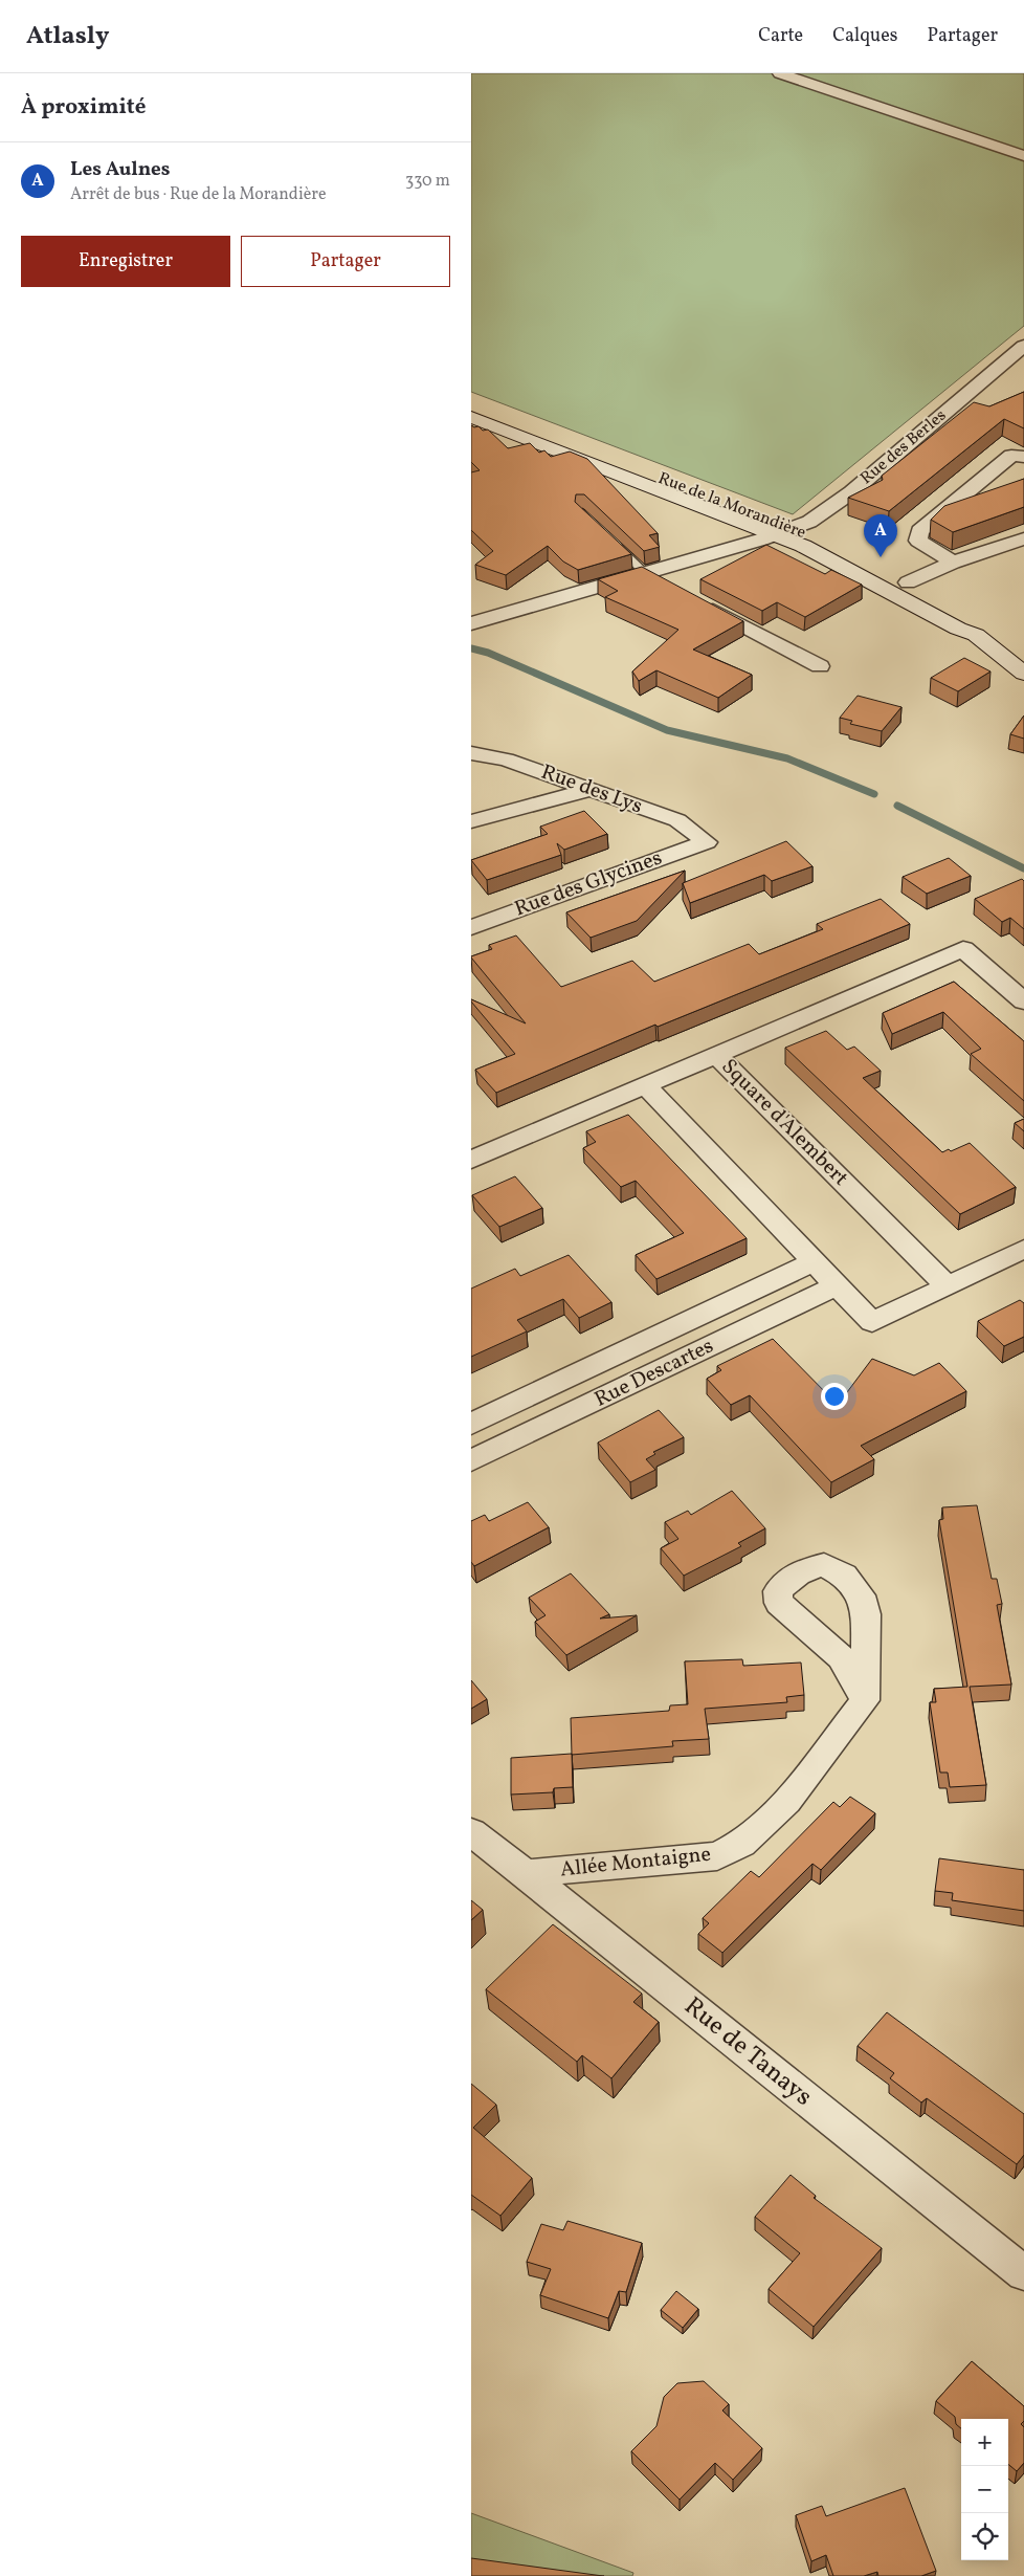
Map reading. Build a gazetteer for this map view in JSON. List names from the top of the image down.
{
  "streets": {
    "street": [
      "Rue des Berles",
      "Rue de la Morandière",
      "Rue des Lys",
      "Rue des Glycines",
      "Square d'Alembert",
      "Rue Descartes",
      "Allée Montaigne",
      "Rue de Tanays"
    ]
  },
  "crossings": [
    ["Rue des Berles", "Rue de la Morandière"],
    ["Rue des Lys", "Rue des Glycines"],
    ["Allée Montaigne", "Rue de Tanays"]
  ],
  "page": {
    "header": "Atlasly",
    "nav": ["Carte", "Calques", "Partager"],
    "heading": "À proximité",
    "list": [
      {
        "mark": "A",
        "name": "Les Aulnes",
        "note": "Arrêt de bus · Rue de la Morandière",
        "value": "330 m"
      }
    ],
    "buttons": ["Enregistrer", "Partager"],
    "pins": "A",
    "map_buttons": ["+", "−"]
  }
}
